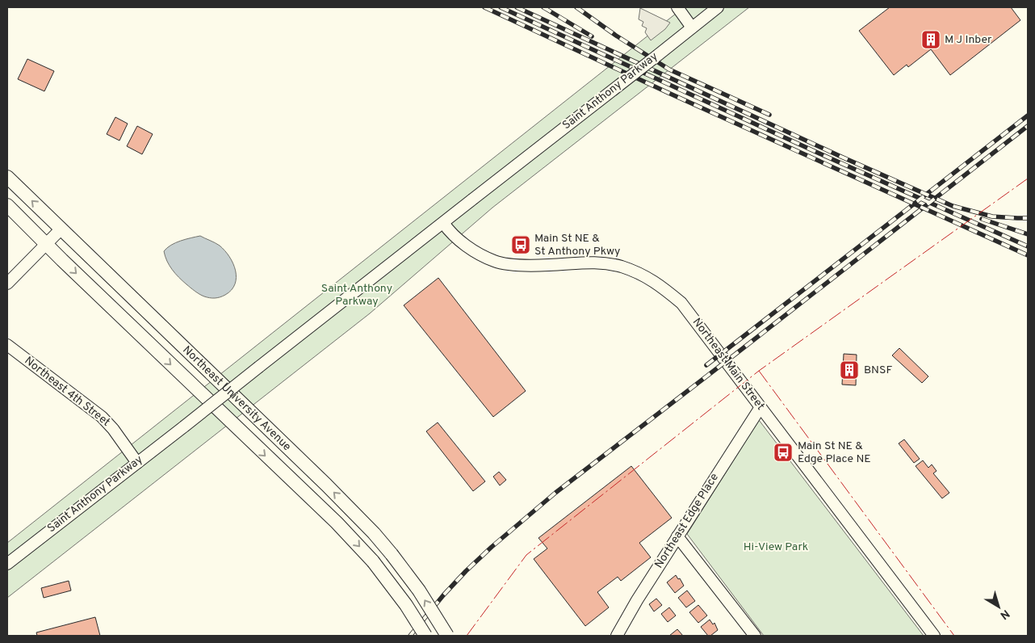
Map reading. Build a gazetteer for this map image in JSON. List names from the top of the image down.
{
  "streets": {
    "main road": ["Northeast University Avenue"],
    "street": [
      "Saint Anthony Parkway",
      "Northeast Main Street",
      "Northeast 4th Street",
      "Northeast Edge Place"
    ]
  },
  "crossings": [
    ["Saint Anthony Parkway", "Northeast Main Street"],
    ["Saint Anthony Parkway", "Northeast 4th Street"],
    ["Northeast Main Street", "Northeast Edge Place"]
  ],
  "parks": ["Saint Anthony Parkway", "Hi-View Park"],
  "places": {
    "building": ["M J Inber", "BNSF"],
    "bus stop": ["Main St NE & St Anthony Pkwy", "Main St NE & Edge Place NE"]
  },
  "north": "bottom right"
}
